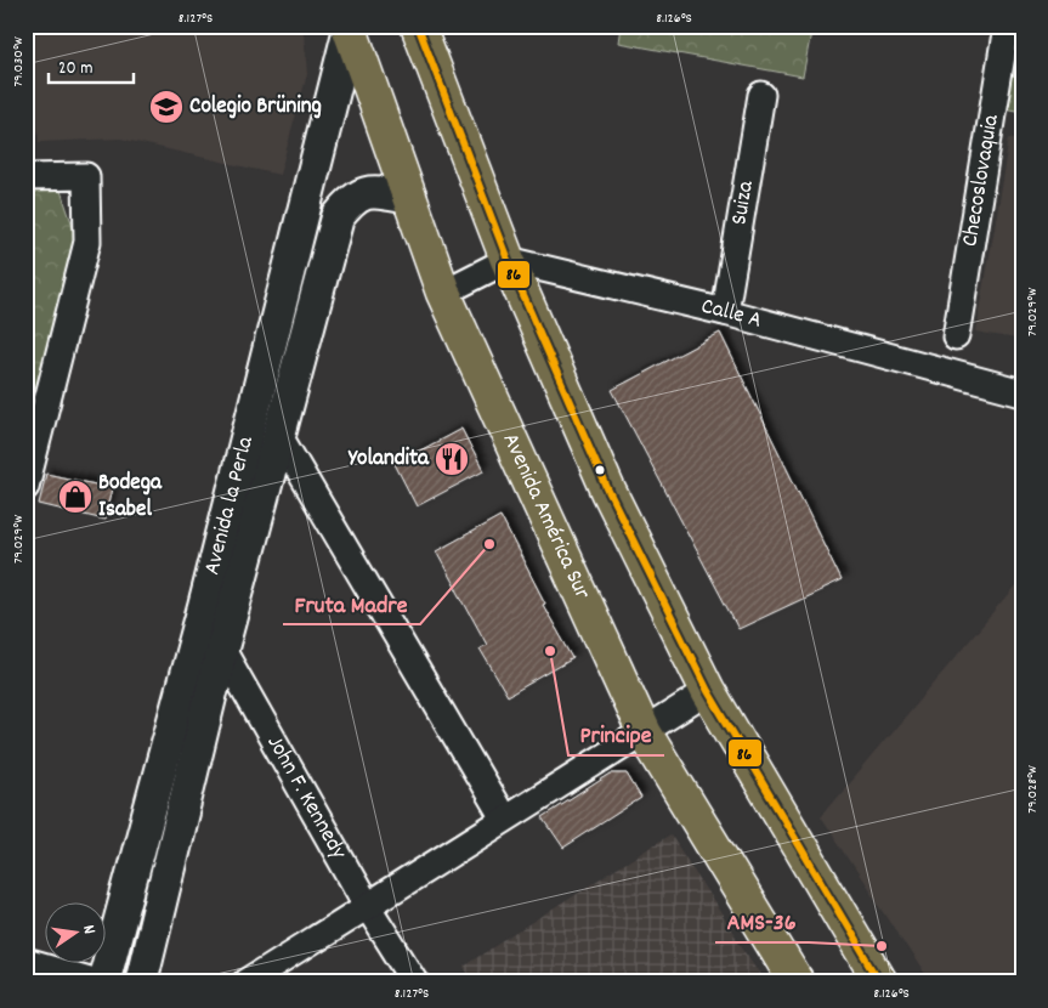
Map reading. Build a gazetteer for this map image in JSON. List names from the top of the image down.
{
  "streets": {
    "main road": ["Avenida América Sur"],
    "street": [
      "Checoslovaquia",
      "Suiza",
      "Calle A",
      "Avenida la Perla",
      "John F. Kennedy"
    ]
  },
  "crossings": [
    ["Suiza", "Calle A"],
    ["Avenida la Perla", "Avenida América Sur"],
    ["Avenida la Perla", "John F. Kennedy"]
  ],
  "places": {
    "school or university": ["Colegio Brüning"],
    "restaurant": ["Yolandita"],
    "shop": ["Bodega Isabel"],
    "other": ["Fruta Madre", "Principe", "AMS-36"]
  },
  "lines": ["transit line 86"],
  "scale_bar": "20 m",
  "north": "right",
  "coordinates": [
    "8.127°S",
    "8.126°S",
    "79.030°W",
    "79.029°W",
    "79.028°W"
  ]
}
